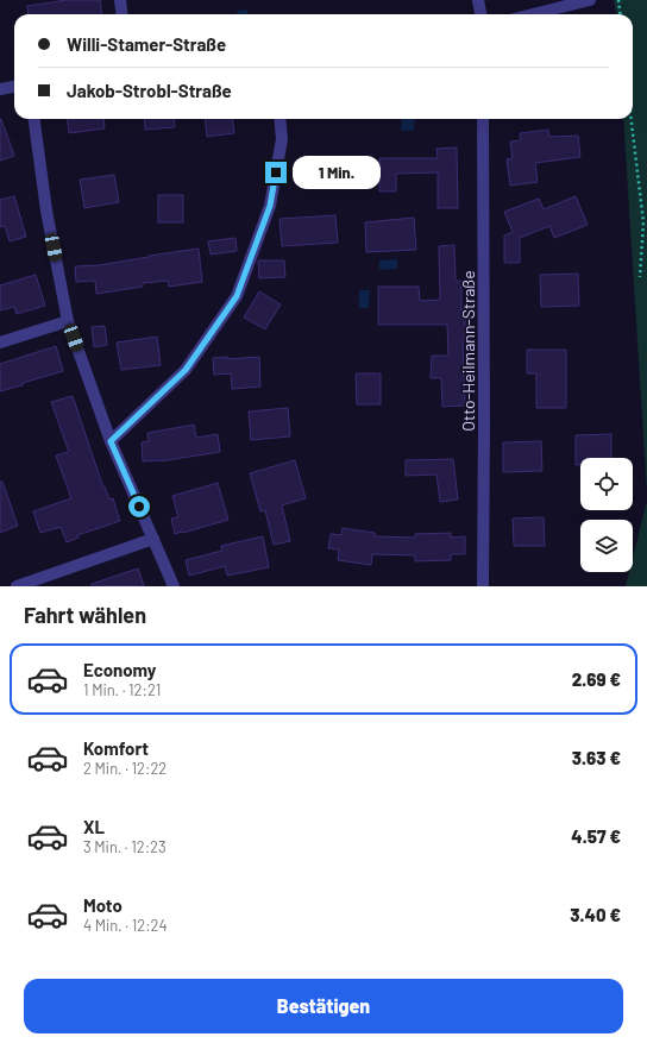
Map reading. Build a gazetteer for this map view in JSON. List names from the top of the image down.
{
  "streets": {
    "street": ["Otto-Heilmann-Straße"]
  },
  "page": {
    "banner": ["Willi-Stamer-Straße", "Jakob-Strobl-Straße"],
    "bubble": "1 Min.",
    "heading": "Fahrt wählen",
    "list": [
      {
        "name": "Economy",
        "note": "1 Min. · 12:21",
        "value": "2.69 €"
      },
      {
        "name": "Komfort",
        "note": "2 Min. · 12:22",
        "value": "3.63 €"
      },
      {
        "name": "XL",
        "note": "3 Min. · 12:23",
        "value": "4.57 €"
      },
      {
        "name": "Moto",
        "note": "4 Min. · 12:24",
        "value": "3.40 €"
      }
    ],
    "buttons": "Bestätigen"
  }
}
